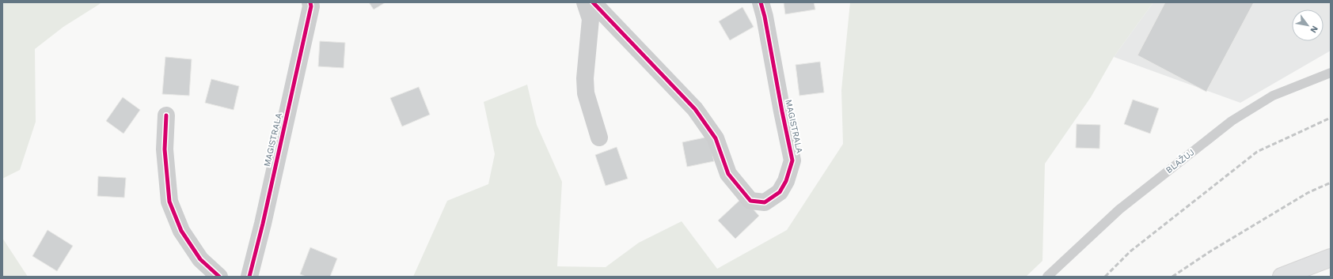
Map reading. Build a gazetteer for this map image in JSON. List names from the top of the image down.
{
  "streets": {
    "street": ["MAGISTRALA"],
    "lane": ["BLAŽUJ"]
  },
  "north": "bottom right"
}
